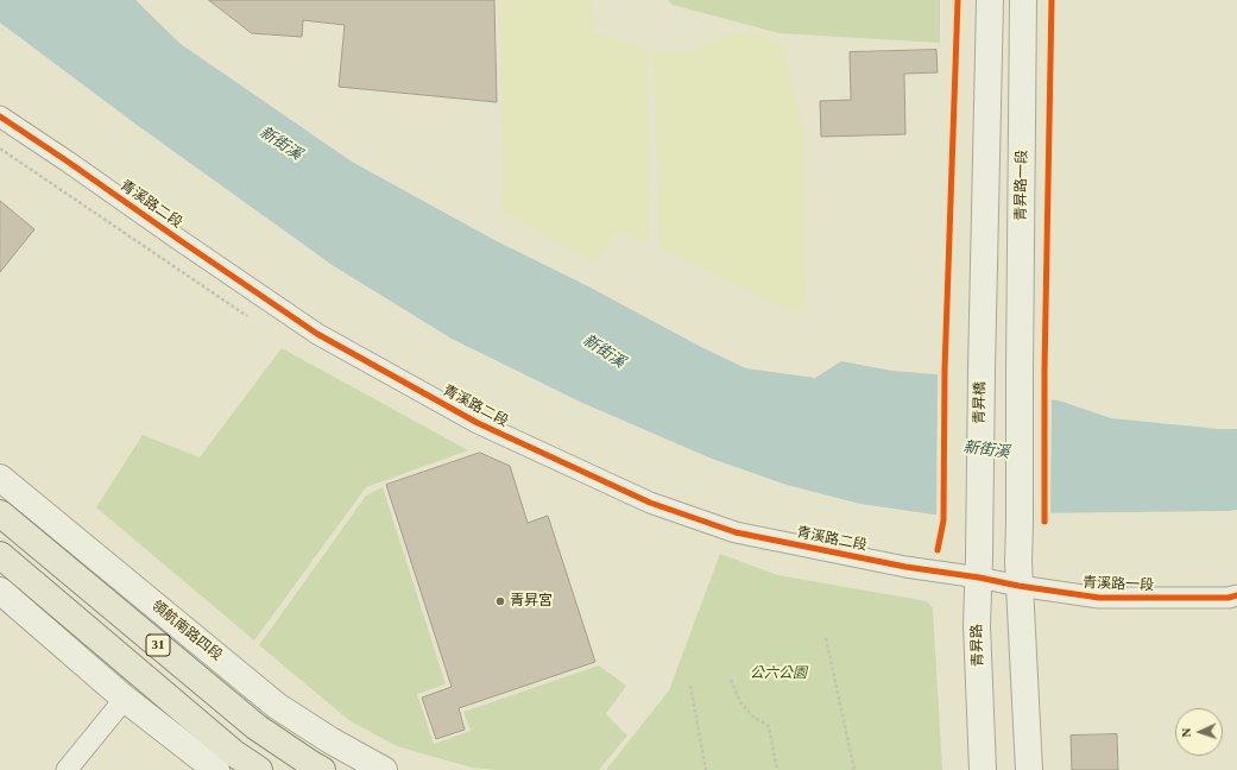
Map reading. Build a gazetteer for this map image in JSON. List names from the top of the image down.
{
  "streets": {
    "main road": ["領航南路四段", "31"],
    "street": [
      "青昇路一段",
      "青溪路二段",
      "青昇橋",
      "青溪路一段",
      "青昇路"
    ]
  },
  "crossings": [
    ["青昇路一段", "青昇路"],
    ["青溪路二段", "青溪路一段"],
    ["青溪路二段", "青昇路"],
    ["青昇橋", "青昇路"],
    ["青溪路一段", "青昇路"]
  ],
  "water": ["新街溪"],
  "parks": ["公六公園"],
  "places": ["青昇宮"],
  "north": "left"
}
